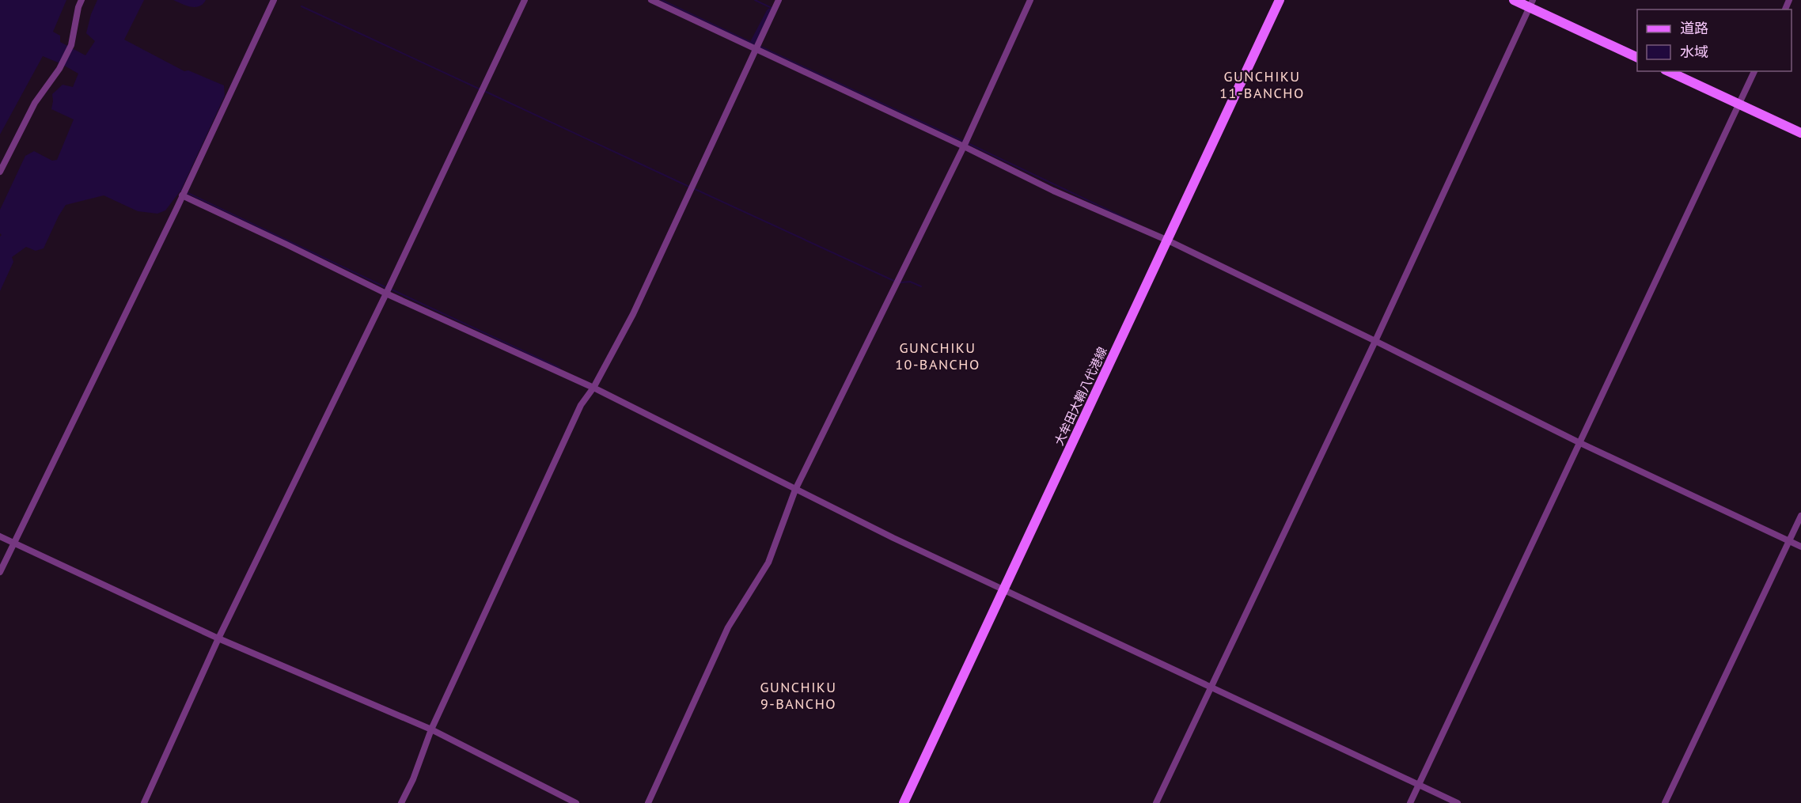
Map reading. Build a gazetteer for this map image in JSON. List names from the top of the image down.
{
  "streets": {
    "main road": ["大牟田大鞘八代港線"]
  },
  "districts": ["GUNCHIKU 11-BANCHO", "GUNCHIKU 10-BANCHO", "GUNCHIKU 9-BANCHO"],
  "legend": ["道路", "水域"]
}
